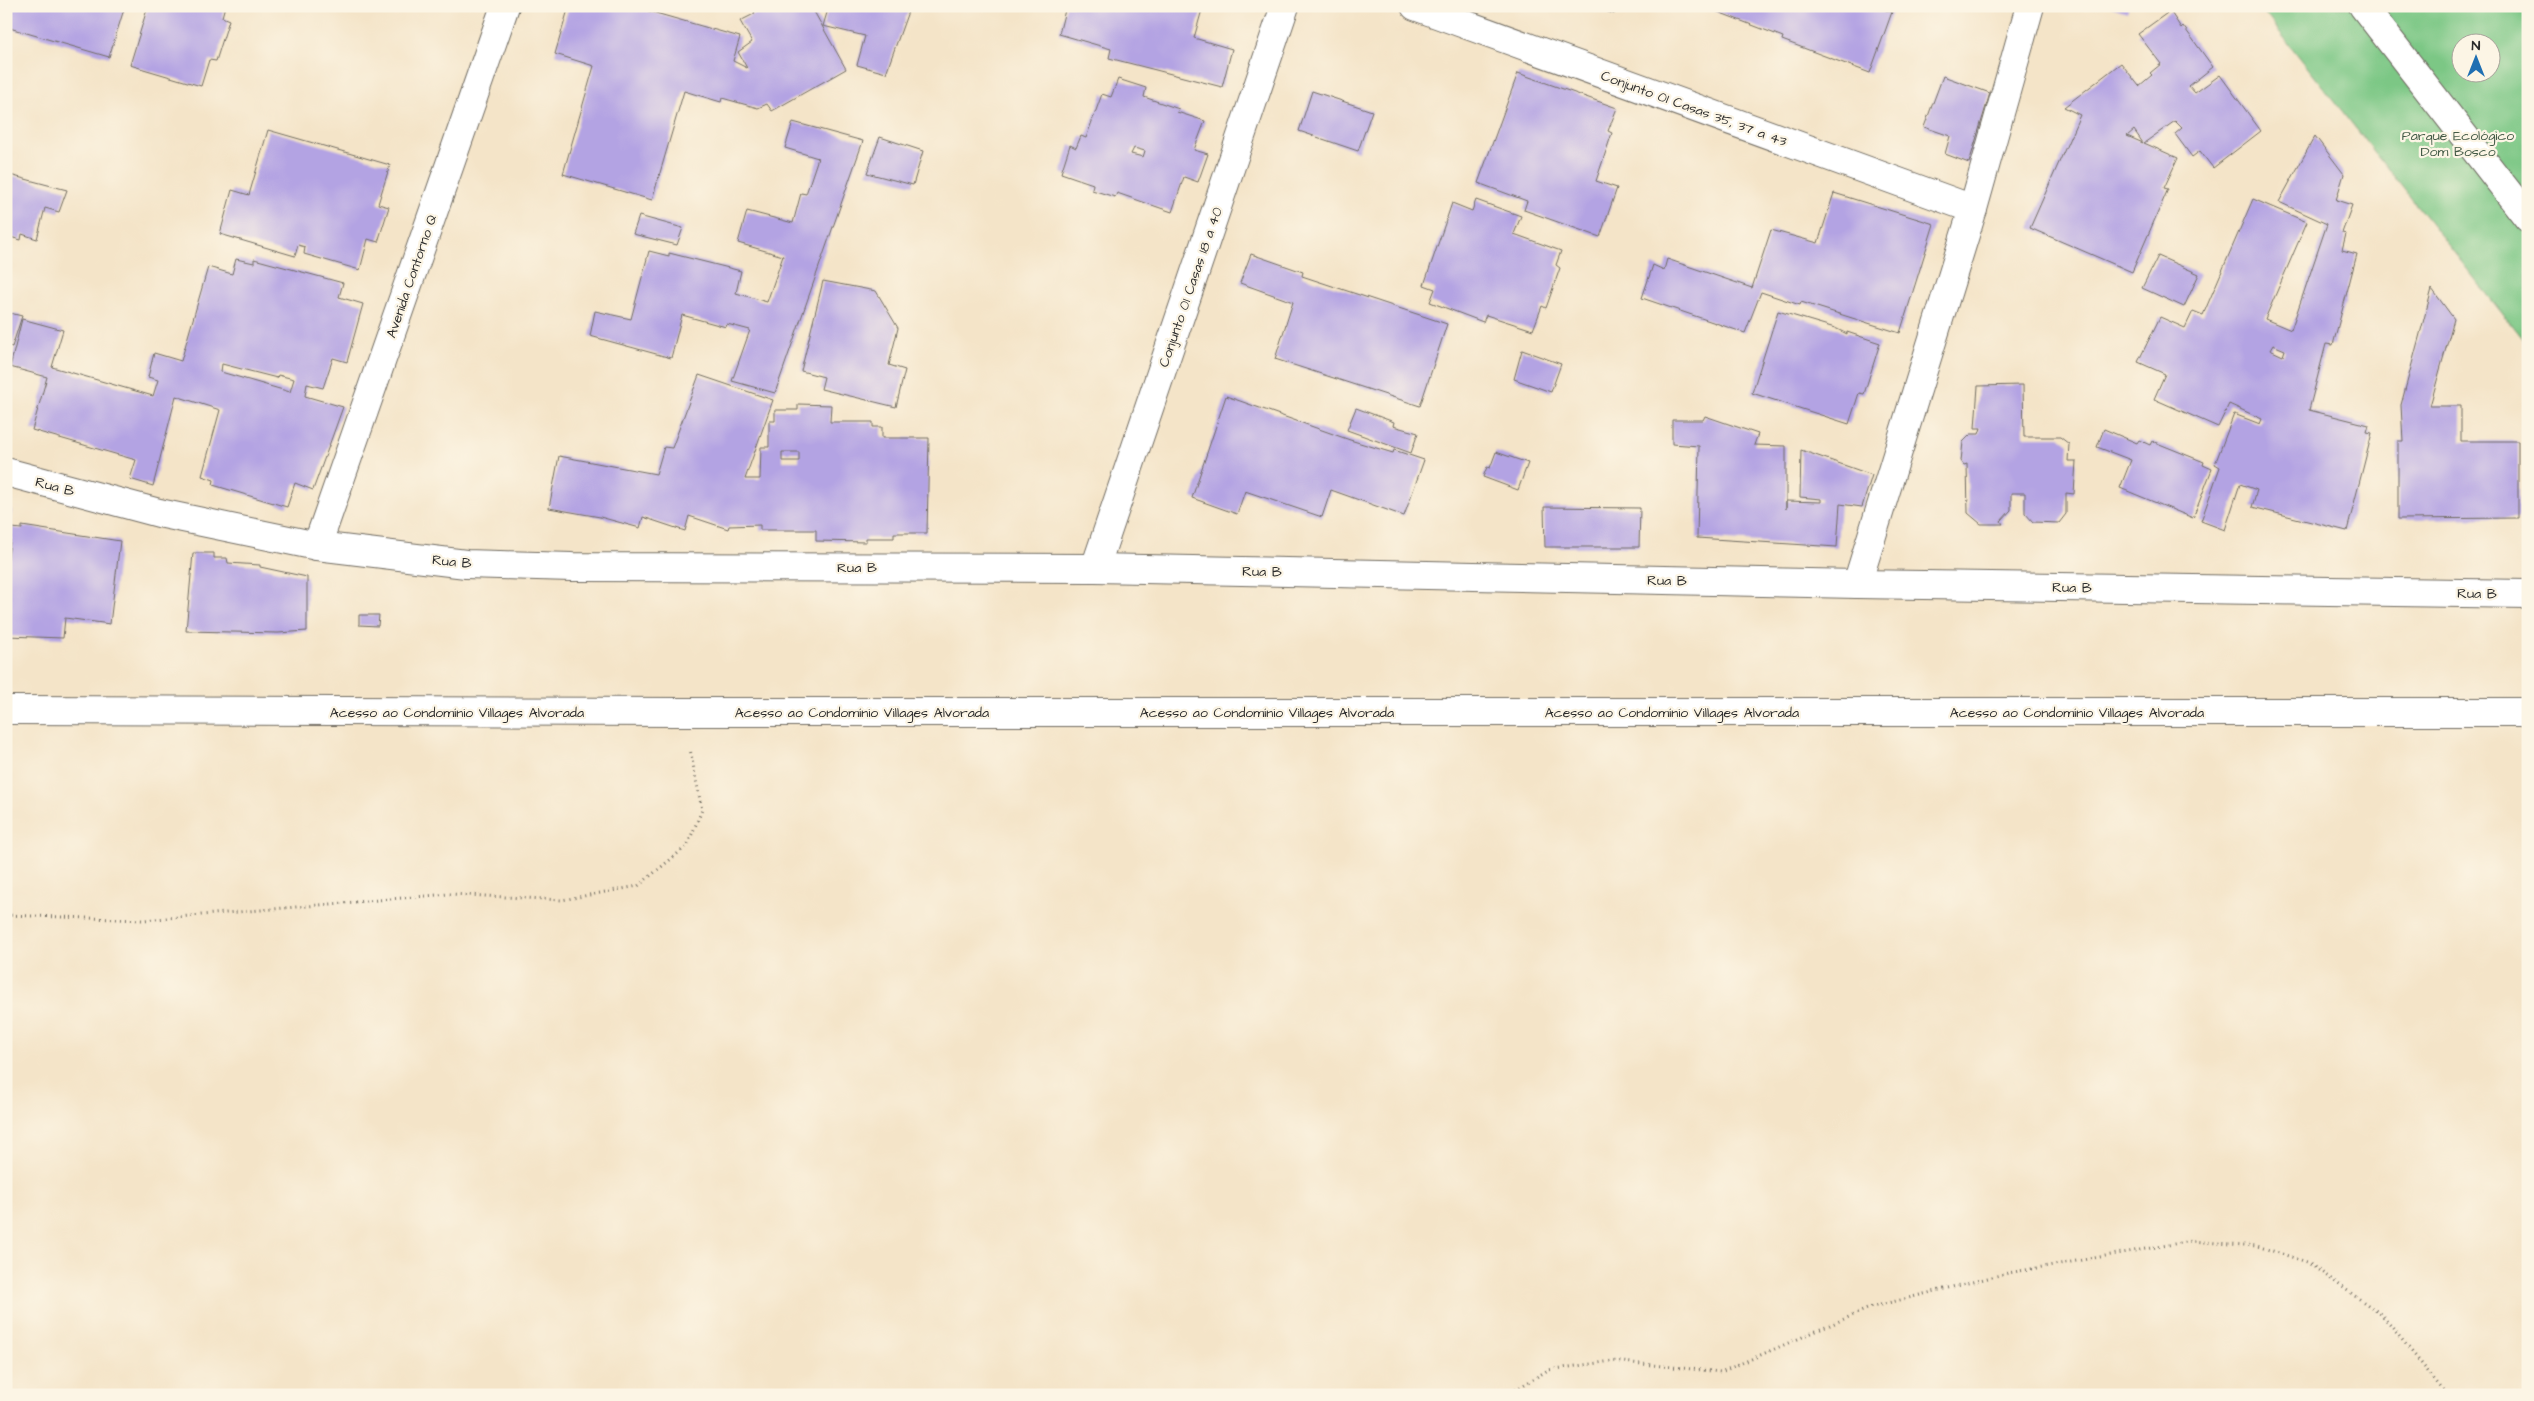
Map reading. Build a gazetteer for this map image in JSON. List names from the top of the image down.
{
  "streets": {
    "street": [
      "Conjunto 01 Casas 35, 37 a 43",
      "Avenida Contorno Q",
      "Conjunto 01 Casas 18 a 40",
      "Rua B",
      "Acesso ao Condomínio Villages Alvorada"
    ]
  },
  "crossings": [
    ["Avenida Contorno Q", "Rua B"],
    ["Conjunto 01 Casas 18 a 40", "Rua B"]
  ],
  "parks": ["Parque Ecológico Dom Bosco"],
  "north": "top"
}
